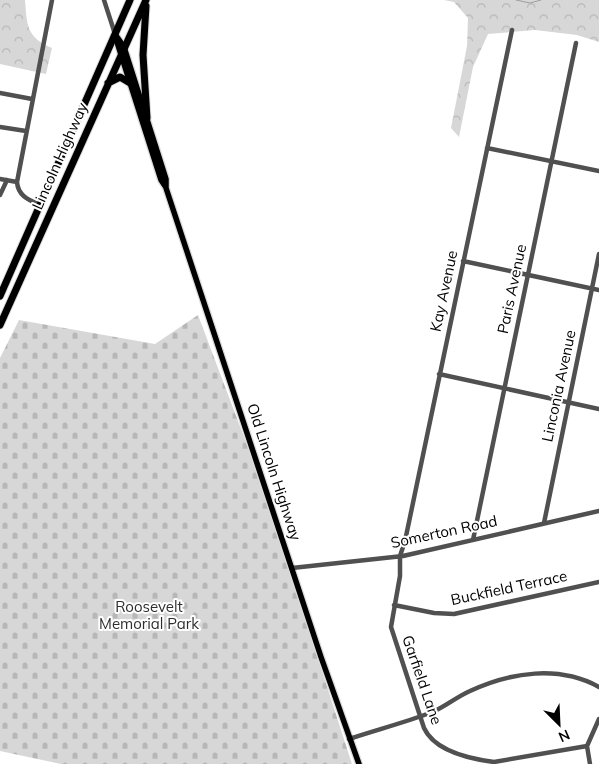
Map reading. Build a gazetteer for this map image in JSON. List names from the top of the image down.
{
  "streets": {
    "highway": ["Lincoln Highway"],
    "main road": ["Old Lincoln Highway"],
    "street": [
      "Paris Avenue",
      "Kay Avenue",
      "Linconia Avenue",
      "Somerton Road",
      "Buckfield Terrace",
      "Garfield Lane"
    ]
  },
  "crossings": [
    ["Lincoln Highway", "Old Lincoln Highway"],
    ["Paris Avenue", "Somerton Road"],
    ["Kay Avenue", "Somerton Road"],
    ["Kay Avenue", "Garfield Lane"],
    ["Linconia Avenue", "Somerton Road"],
    ["Old Lincoln Highway", "Somerton Road"],
    ["Somerton Road", "Garfield Lane"],
    ["Buckfield Terrace", "Garfield Lane"]
  ],
  "parks": ["Roosevelt Memorial Park"],
  "north": "bottom right"
}
